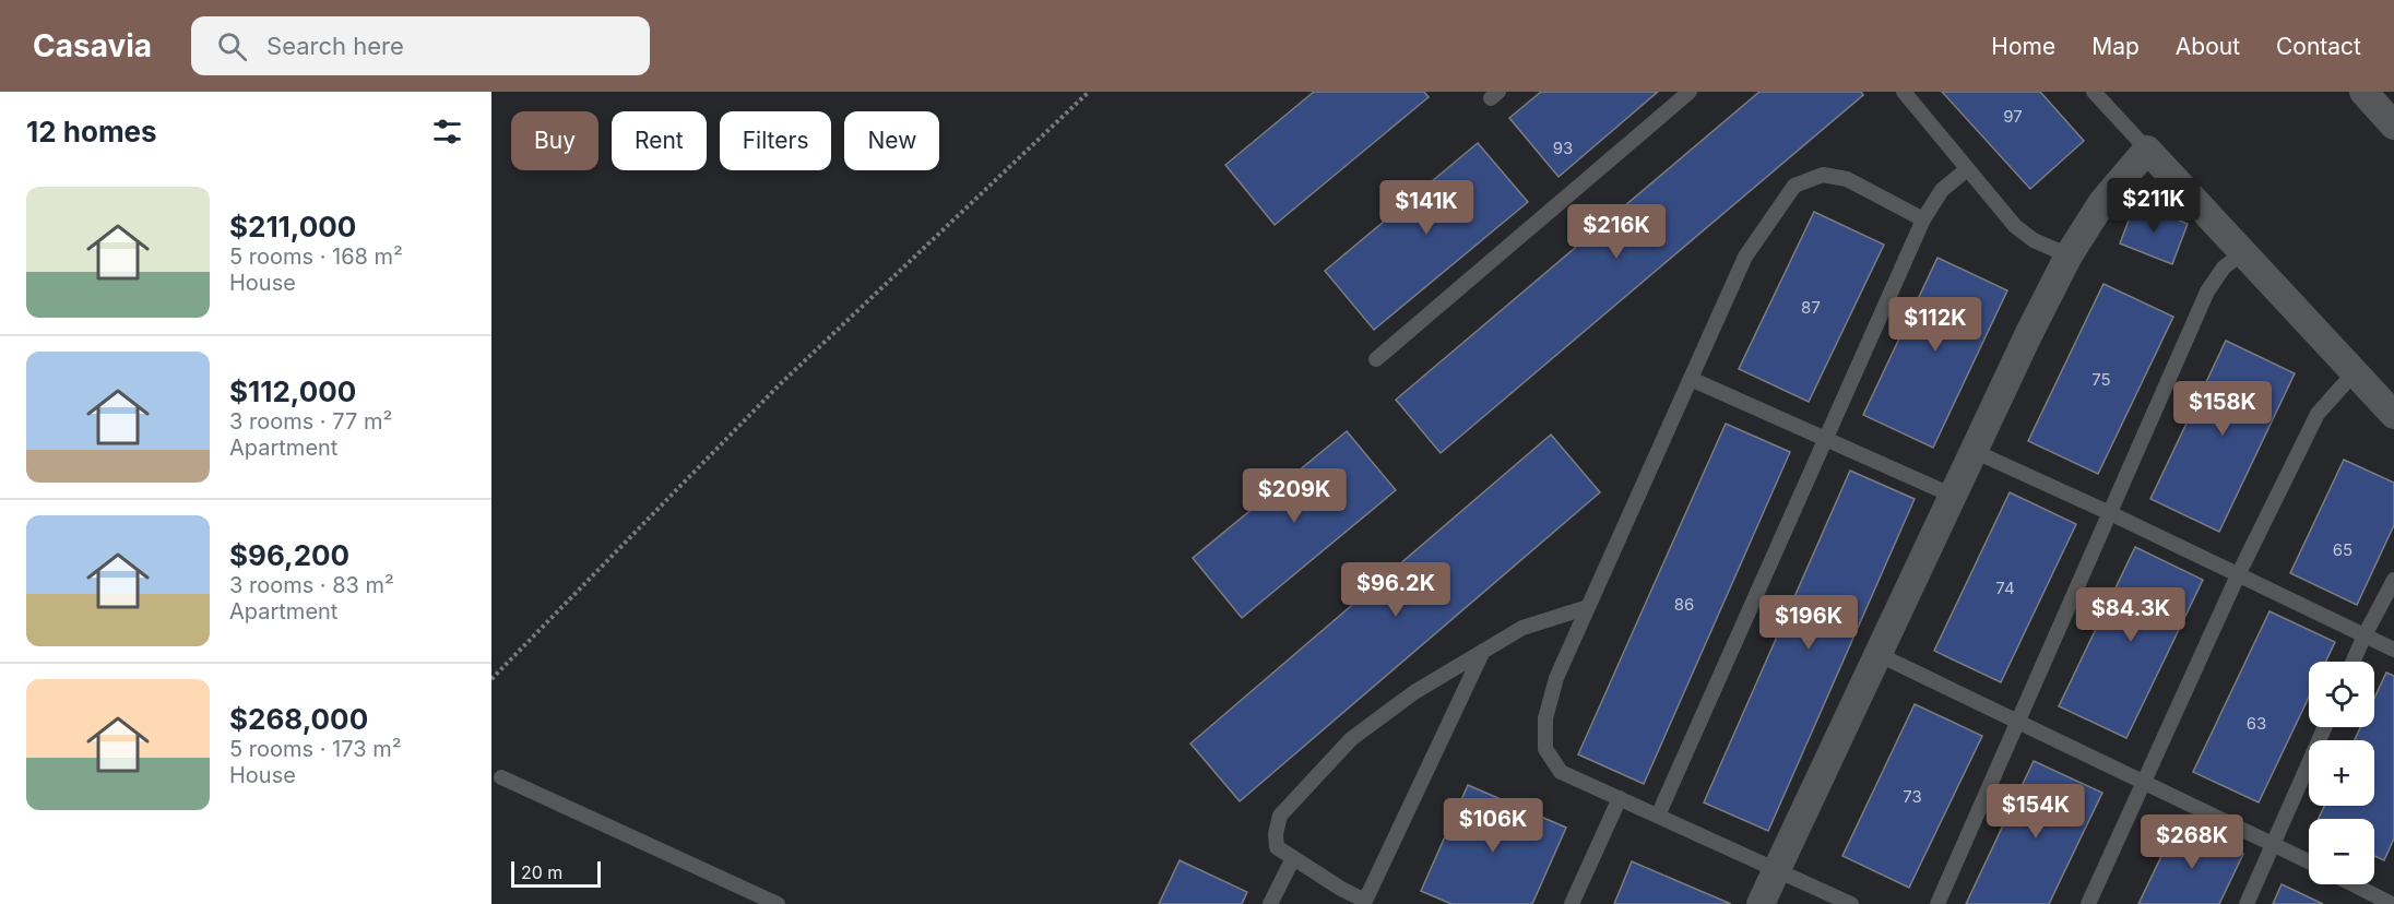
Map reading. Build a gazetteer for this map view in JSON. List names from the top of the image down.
{
  "house_numbers": [
    "97",
    "93",
    "87",
    "75",
    "65",
    "74",
    "86",
    "63",
    "73"
  ],
  "scale_bar": "20 m",
  "page": {
    "header": "Casavia",
    "search": "Search here",
    "nav": [
      "Home",
      "Map",
      "About",
      "Contact"
    ],
    "heading": "12 homes",
    "chip": [
      "Buy",
      "Rent",
      "Filters",
      "New"
    ],
    "list": [
      {
        "name": "$211,000",
        "note": "5 rooms · 168 m² · House"
      },
      {
        "name": "$112,000",
        "note": "3 rooms · 77 m² · Apartment"
      },
      {
        "name": "$96,200",
        "note": "3 rooms · 83 m² · Apartment"
      },
      {
        "name": "$268,000",
        "note": "5 rooms · 173 m² · House"
      }
    ],
    "price": [
      "$211K",
      "$141K",
      "$216K",
      "$112K",
      "$158K",
      "$209K",
      "$96.2K",
      "$84.3K",
      "$196K",
      "$154K",
      "$106K",
      "$268K"
    ],
    "map_buttons": ["+", "−"],
    "scale": "20 m"
  }
}
